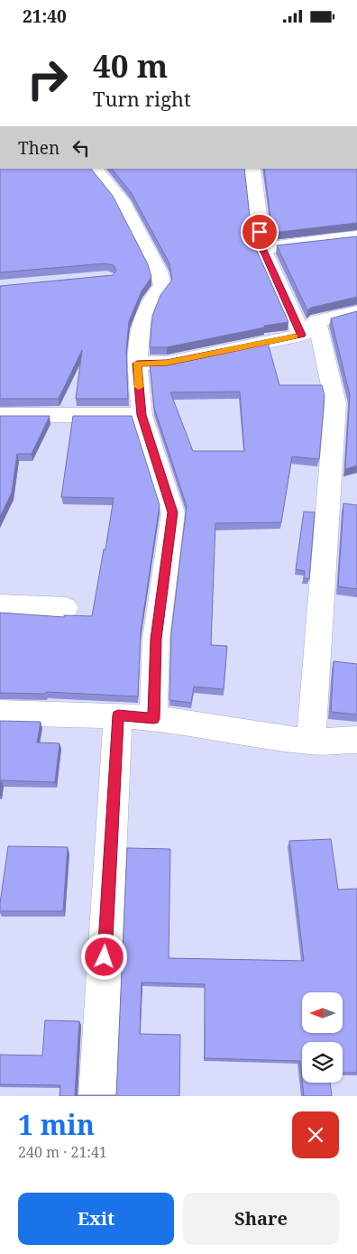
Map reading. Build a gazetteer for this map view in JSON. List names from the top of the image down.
{
  "north": "left",
  "page": {
    "status": "21:40",
    "turn": ["40 m", "Turn right"],
    "then": "Then",
    "heading": ["1 min", "240 m · 21:41"],
    "buttons": ["Exit", "Share"]
  }
}
